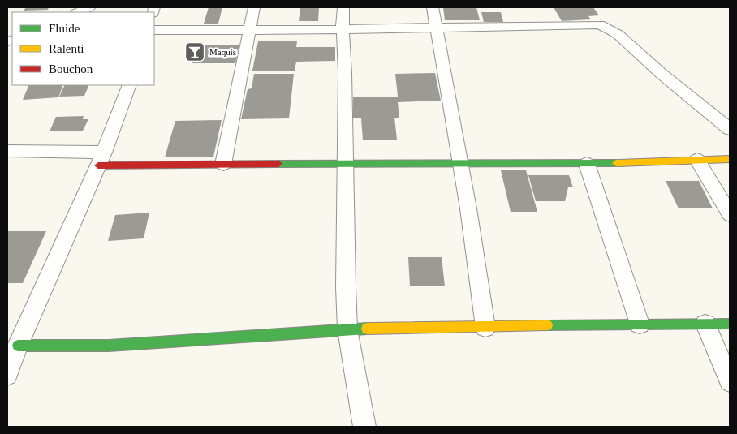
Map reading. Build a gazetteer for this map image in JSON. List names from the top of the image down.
{
  "places": {
    "bar": ["Maquis"]
  },
  "legend": ["Fluide", "Ralenti", "Bouchon"]
}
